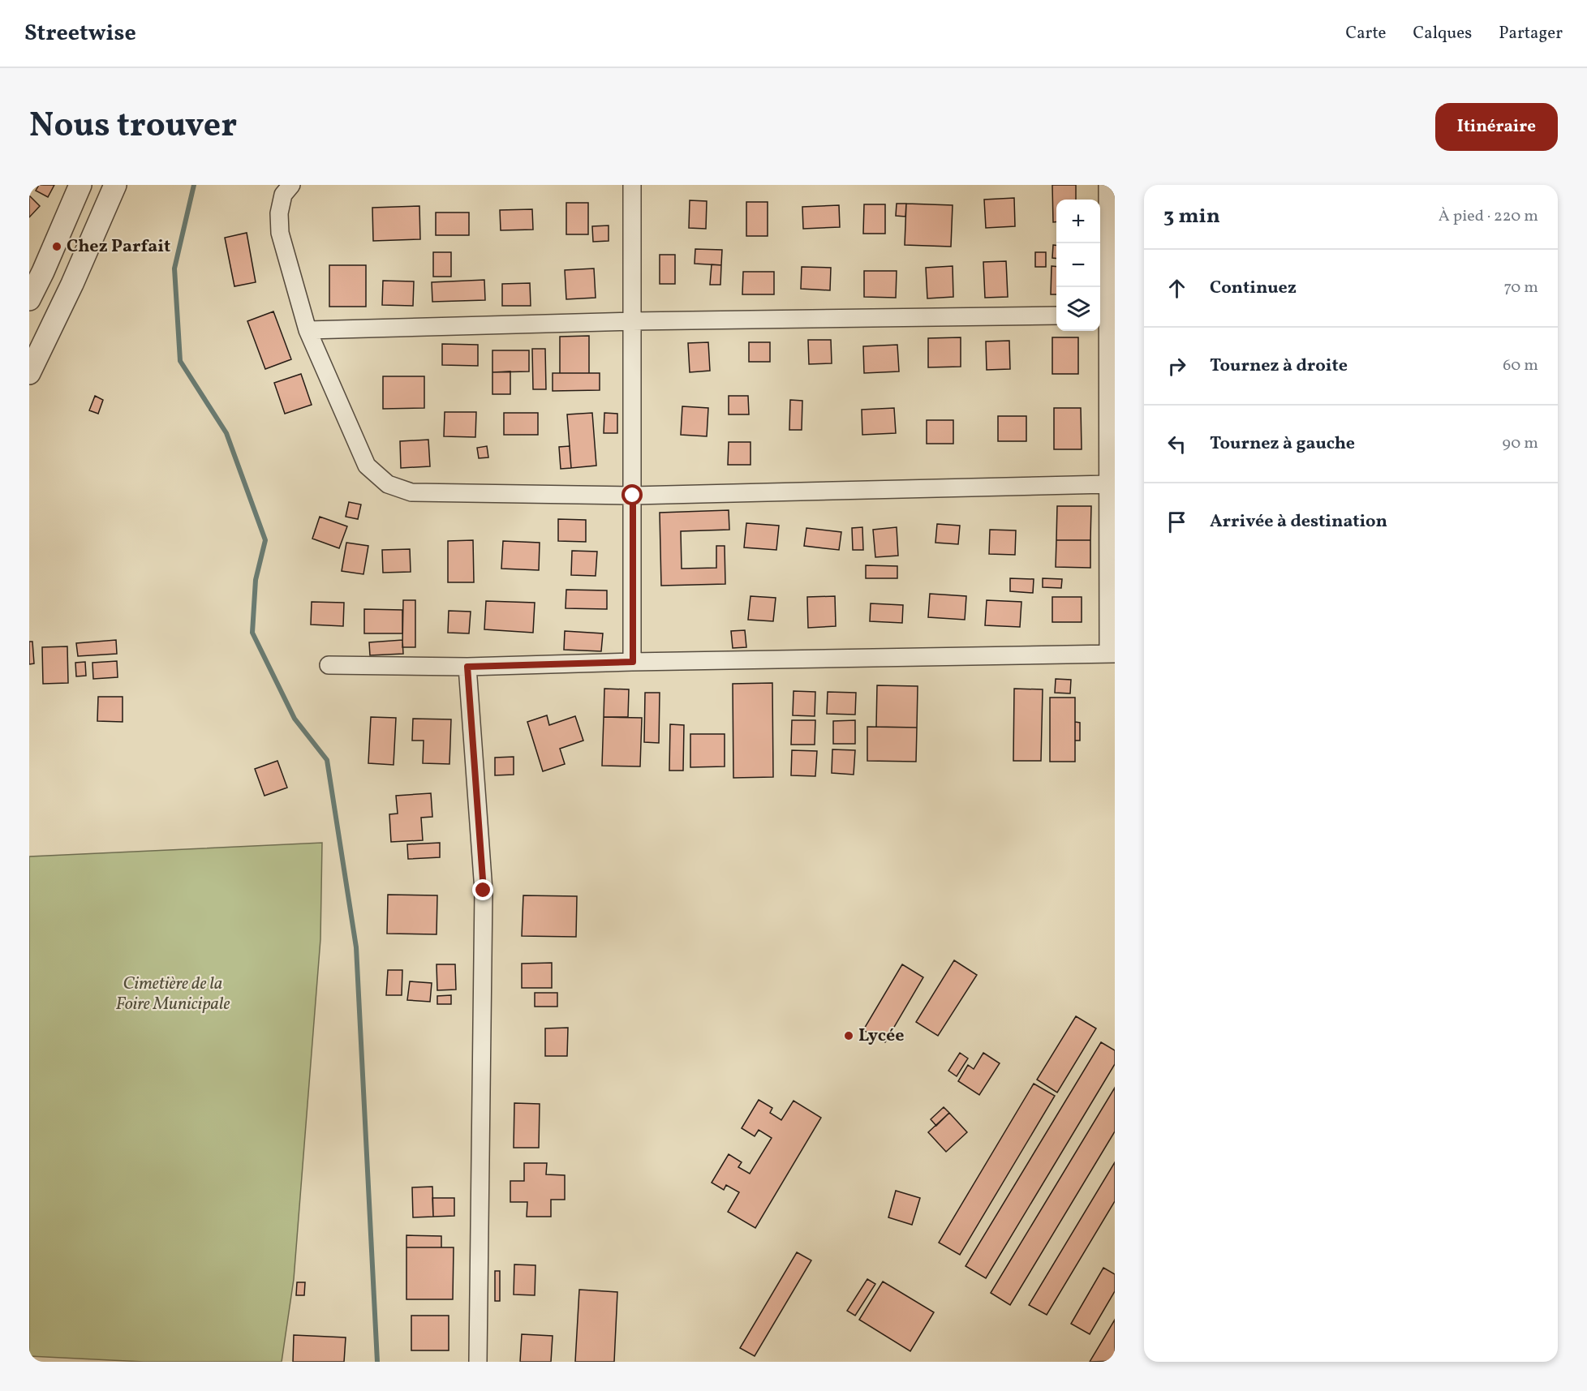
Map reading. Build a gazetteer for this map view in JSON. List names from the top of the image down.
{
  "parks": ["Cimetière de la Foire Municipale"],
  "places": ["Chez Parfait", "Lycée"],
  "page": {
    "header": "Streetwise",
    "nav": ["Carte", "Calques", "Partager"],
    "title": "Nous trouver",
    "buttons": "Itinéraire",
    "heading": ["3 min", "À pied · 220 m"],
    "map_buttons": ["+", "−"],
    "list": [
      ["Continuez", "70 m"],
      ["Tournez à droite", "60 m"],
      ["Tournez à gauche", "90 m"],
      "Arrivée à destination"
    ]
  }
}
